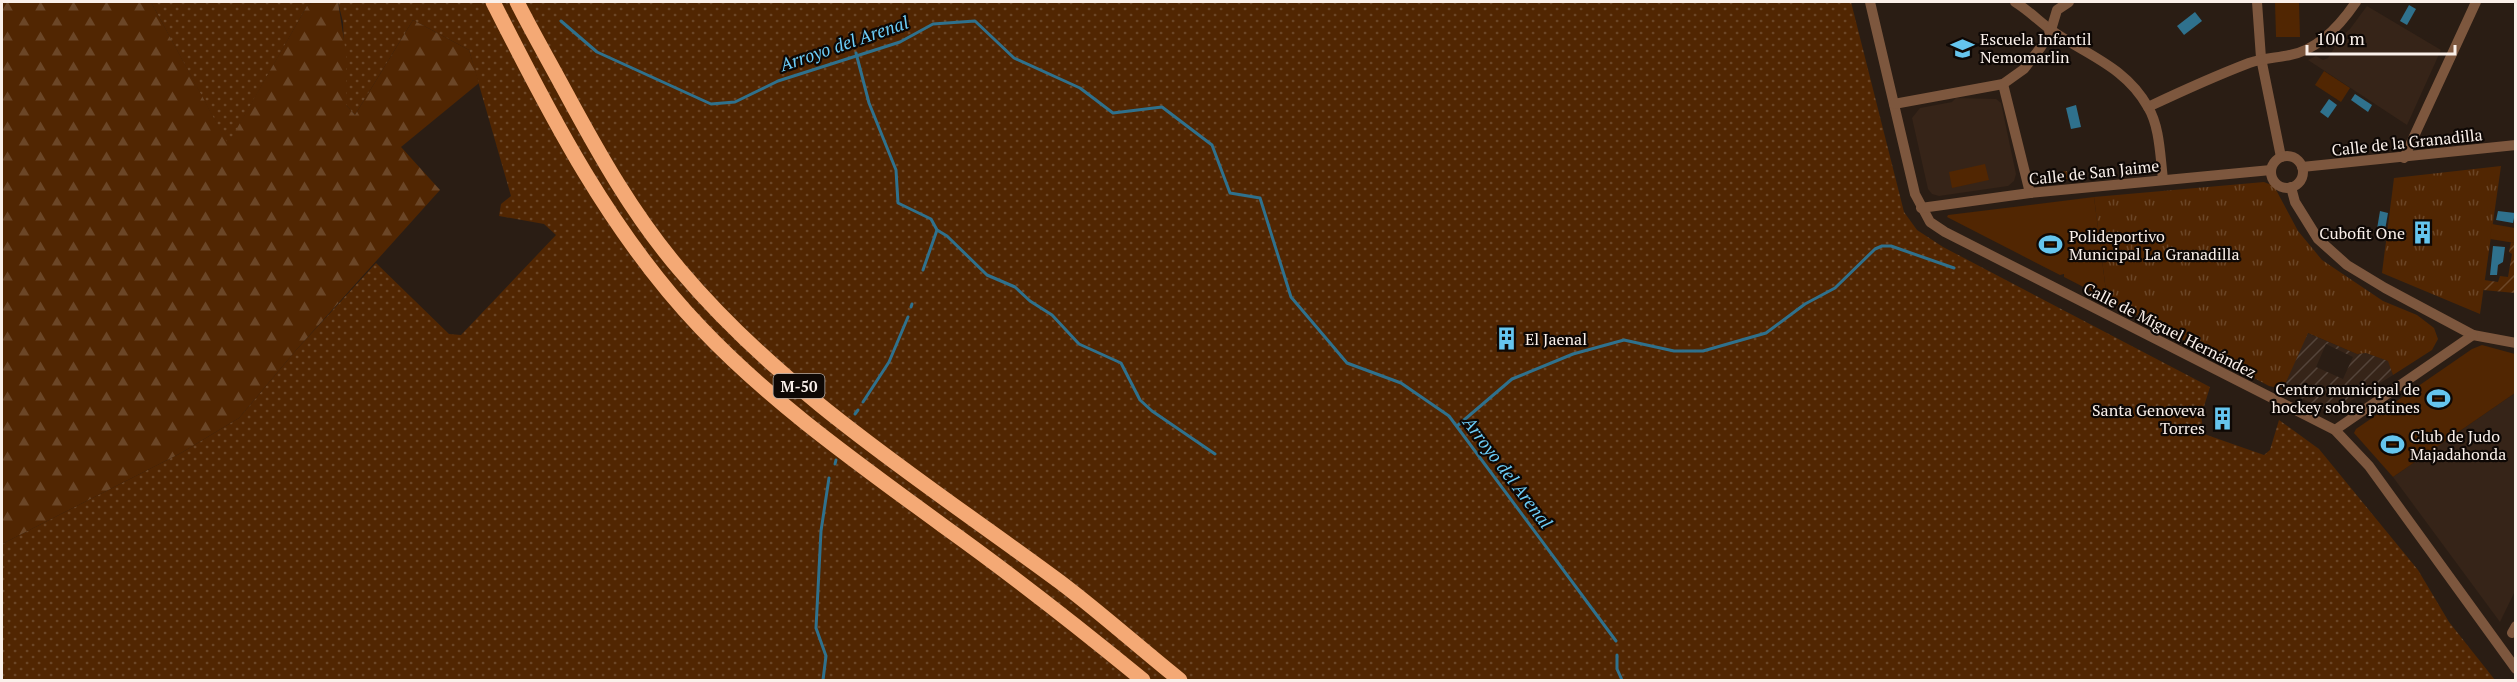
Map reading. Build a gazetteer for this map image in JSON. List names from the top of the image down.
{
  "streets": {
    "highway": ["M-50"],
    "street": ["Calle de la Granadilla", "Calle de San Jaime", "Calle de Miguel Hernández"]
  },
  "crossings": [
    ["Calle de la Granadilla", "Calle de San Jaime"],
    ["Calle de San Jaime", "Calle de Miguel Hernández"]
  ],
  "water": ["Arroyo del Arenal"],
  "places": {
    "school or university": ["Escuela Infantil Nemomarlin"],
    "building": ["Cubofit One", "El Jaenal", "Santa Genoveva Torres"],
    "sports": ["Polideportivo Municipal La Granadilla", "Centro municipal de hockey sobre patines", "Club de Judo Majadahonda"]
  },
  "scale_bar": "100 m"
}
